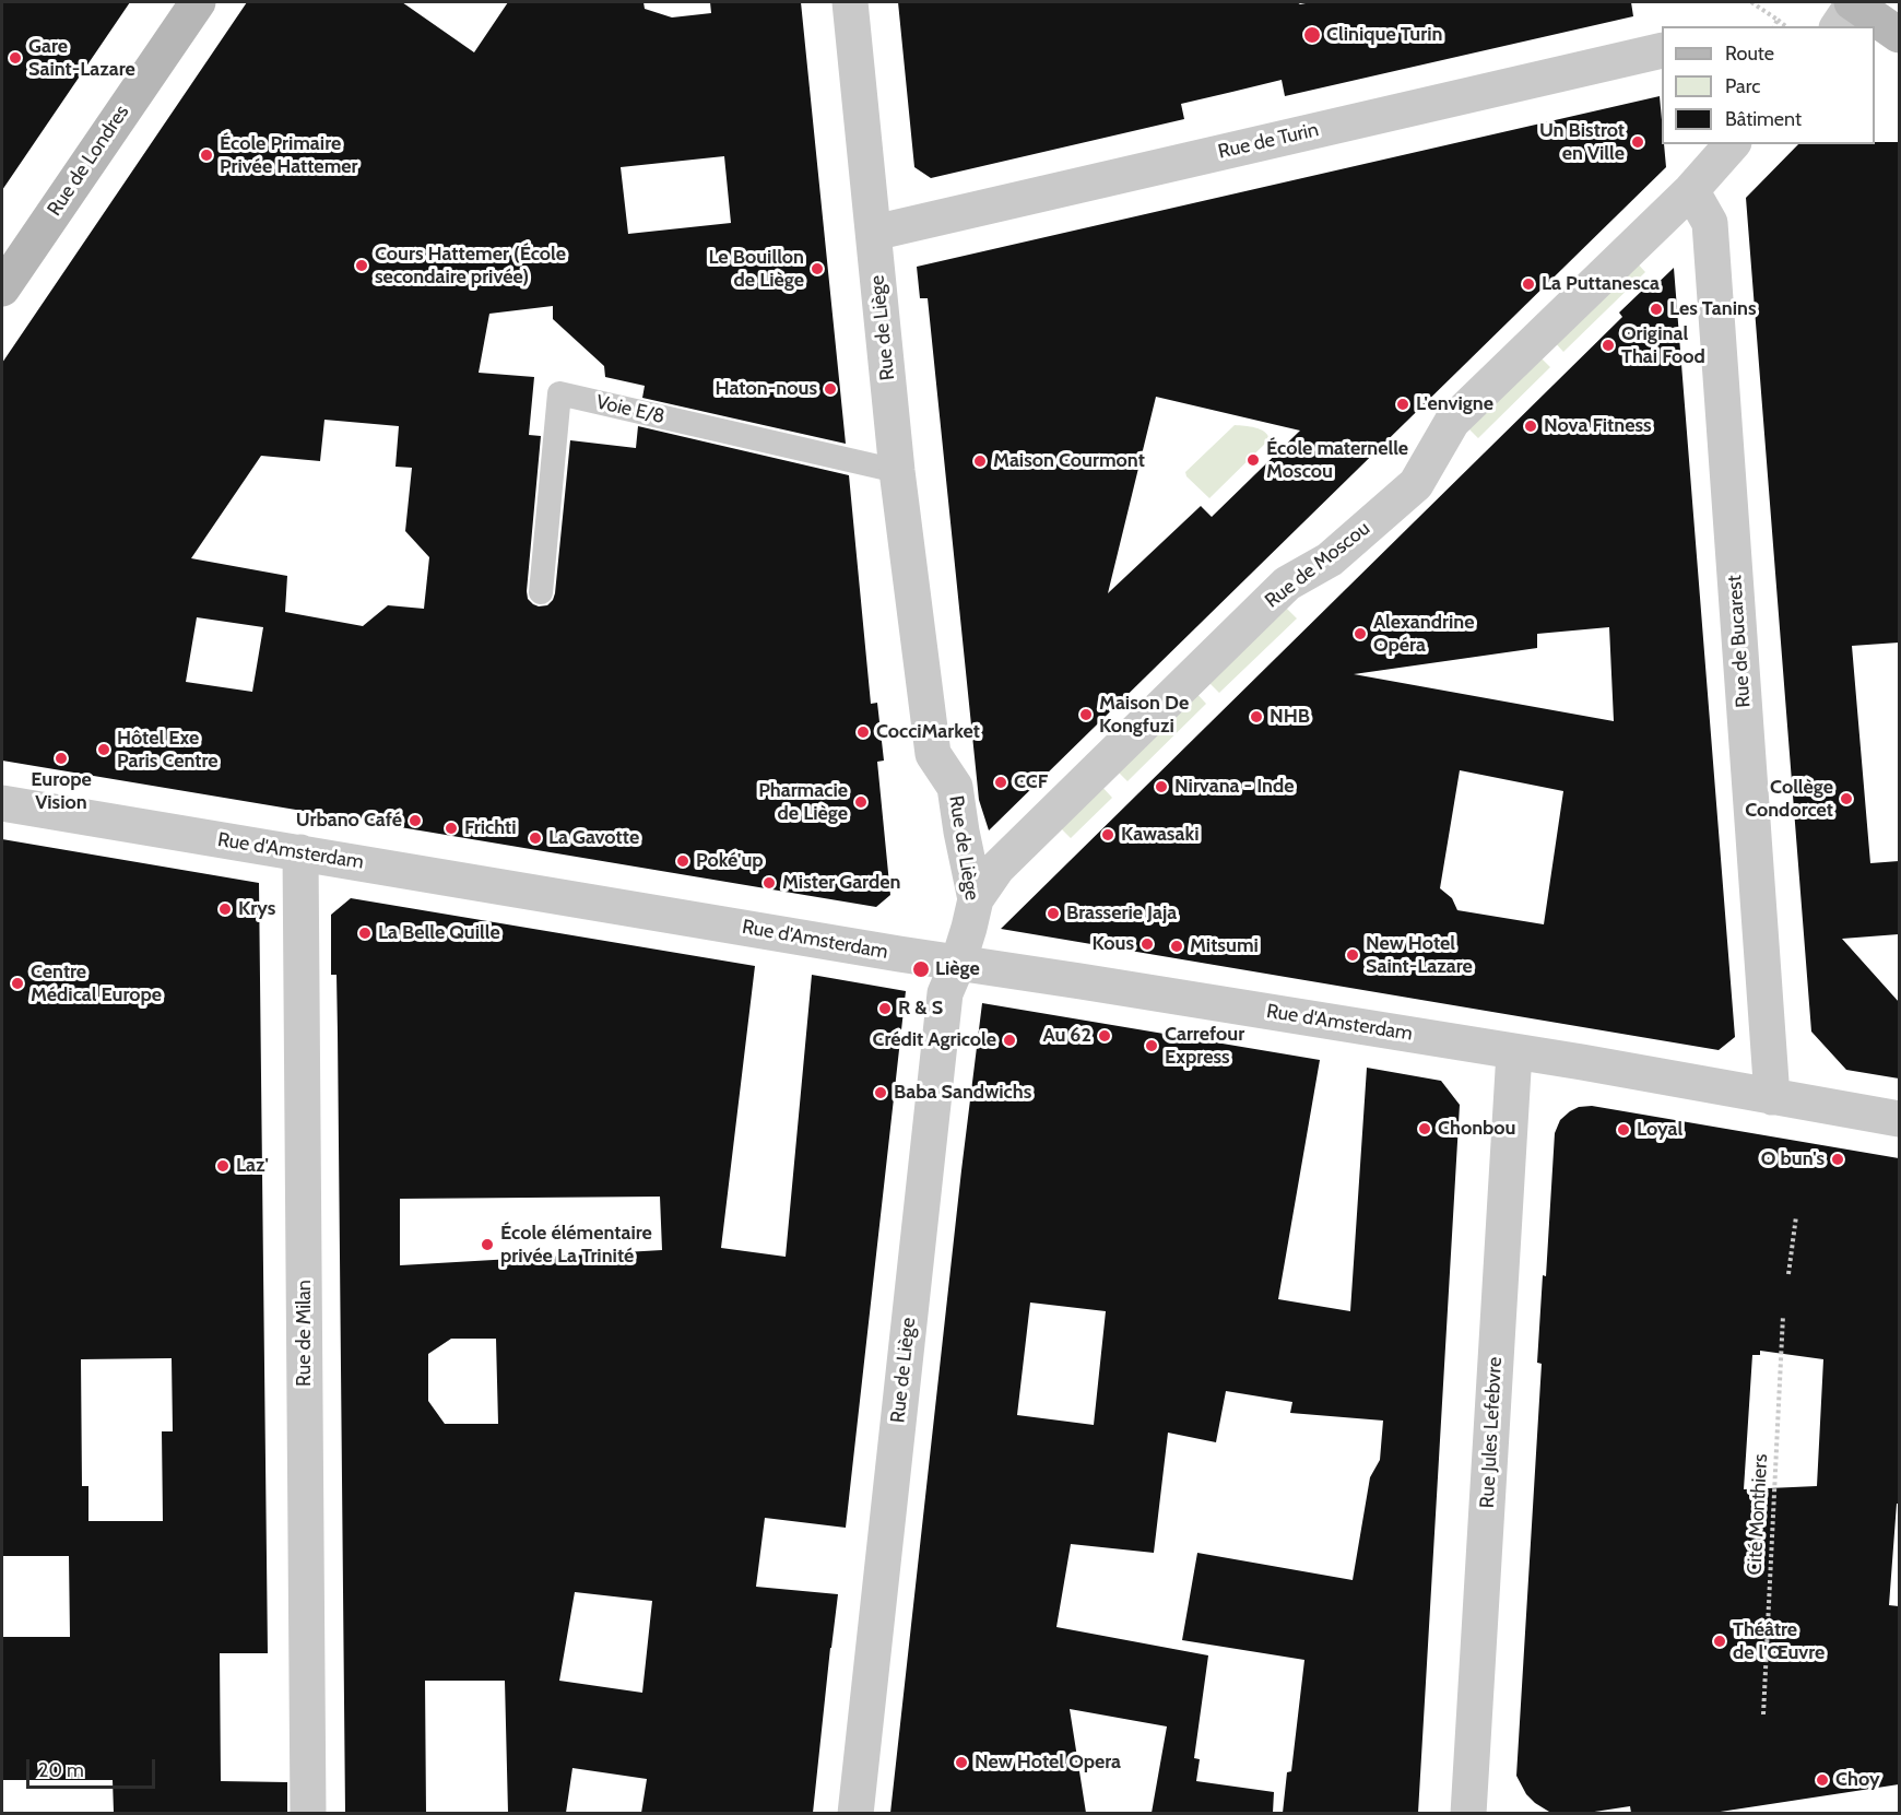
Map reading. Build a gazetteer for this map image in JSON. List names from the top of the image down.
{
  "streets": {
    "main road": ["Rue de Londres"],
    "street": [
      "Rue de Turin",
      "Rue de Liège",
      "Rue de Moscou",
      "Rue de Bucarest",
      "Rue d'Amsterdam",
      "Rue de Milan",
      "Rue Jules Lefebvre"
    ],
    "lane": ["Voie E/8"],
    "path": ["Cité Monthiers"]
  },
  "crossings": [
    ["Rue de Turin", "Rue de Liège"],
    ["Rue de Liège", "Voie E/8"],
    ["Rue de Liège", "Rue de Moscou"],
    ["Rue de Liège", "Rue d'Amsterdam"],
    ["Rue de Moscou", "Rue de Bucarest"],
    ["Rue de Bucarest", "Rue d'Amsterdam"],
    ["Rue d'Amsterdam", "Rue de Milan"],
    ["Rue d'Amsterdam", "Rue Jules Lefebvre"]
  ],
  "places": [
    "Clinique Turin",
    "Gare Saint-Lazare",
    "Un Bistrot en Ville",
    "École Primaire Privée Hattemer",
    "Cours Hattemer (École secondaire privée)",
    "Le Bouillon de Liège",
    "La Puttanesca",
    "Les Tanins",
    "Original Thai Food",
    "Haton-nous",
    "L'envigne",
    "Nova Fitness",
    "École maternelle Moscou",
    "Maison Courmont",
    "Alexandrine Opéra",
    "Maison De Kongfuzi",
    "NHB",
    "CocciMarket",
    "Hôtel Exe Paris Centre",
    "Europe Vision",
    "CCF",
    "Nirvana - Inde",
    "Collège Condorcet",
    "Pharmacie de Liège",
    "Urbano Café",
    "Frichti",
    "Kawasaki",
    "La Gavotte",
    "Poké'up",
    "Mister Garden",
    "Krys",
    "Brasserie Jaja",
    "La Belle Quille",
    "Kous",
    "Mitsumi",
    "New Hotel Saint-Lazare",
    "Liège",
    "Centre Médical Europe",
    "R & S",
    "Au 62",
    "Crédit Agricole",
    "Carrefour Express",
    "Baba Sandwichs",
    "Chonbou",
    "Loyal",
    "O bun's",
    "Laz'",
    "École élémentaire privée La Trinité",
    "Théâtre de l'Œuvre",
    "New Hotel Opera",
    "Choy"
  ],
  "legend": ["Route", "Parc", "Bâtiment"],
  "scale_bar": "20 m"
}
